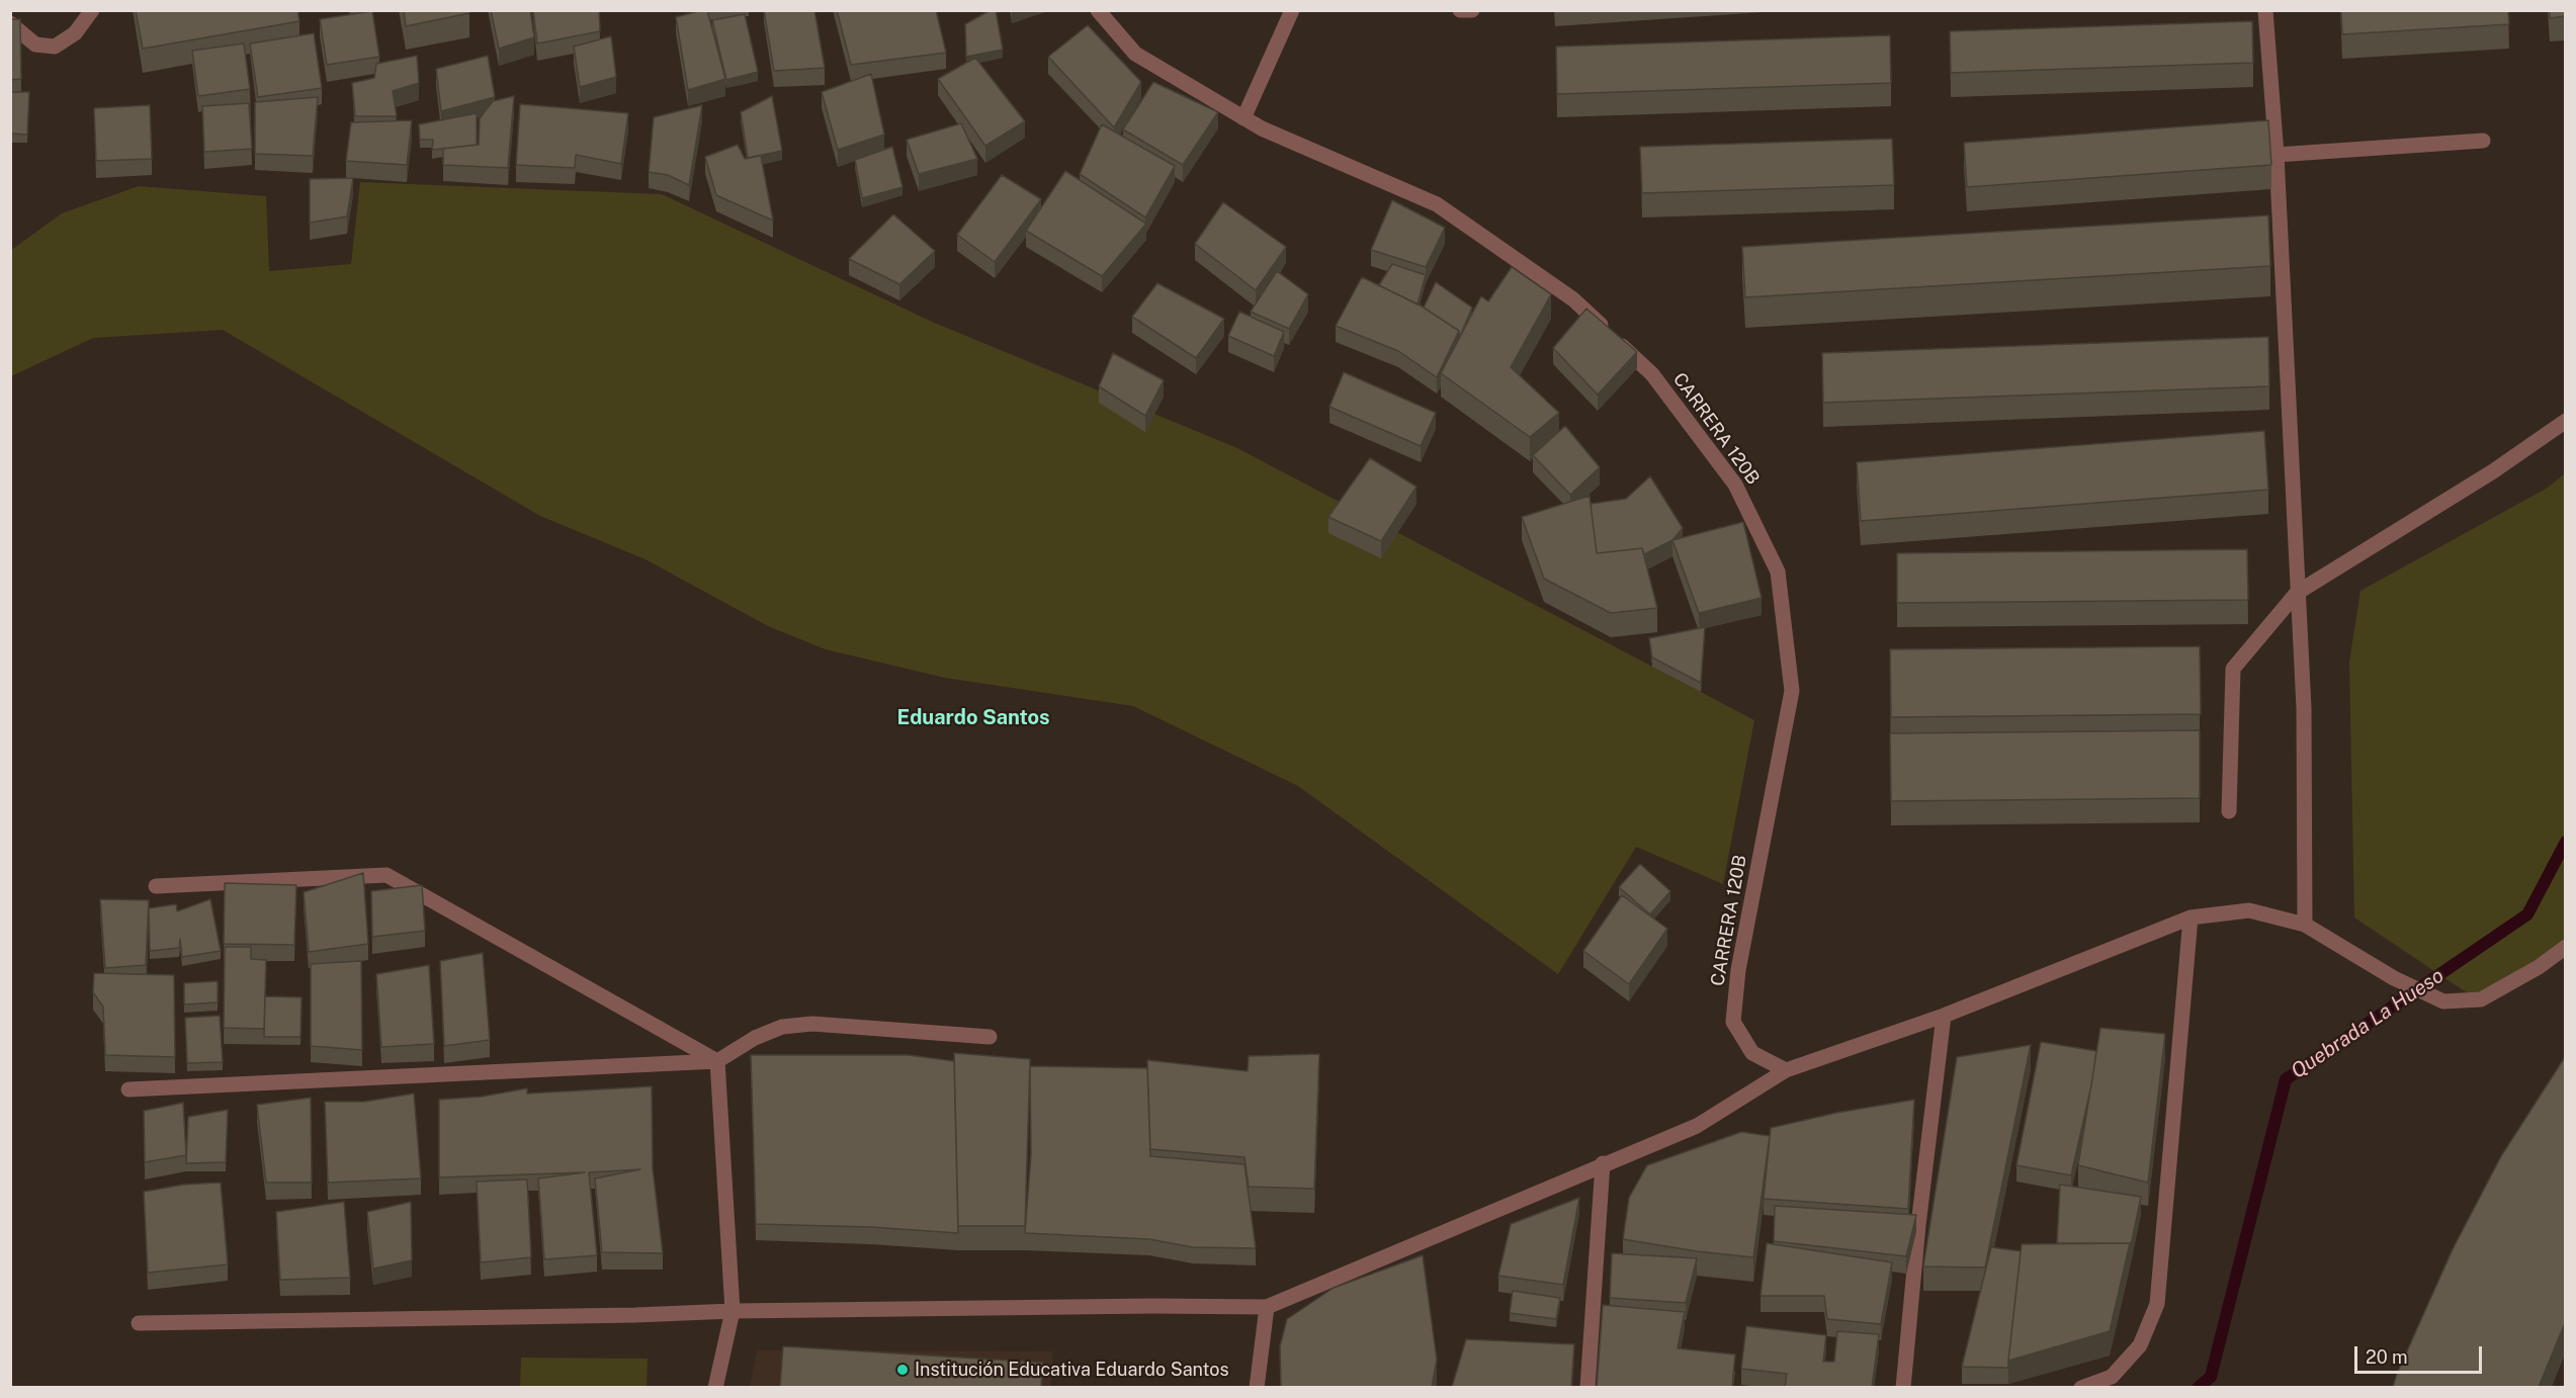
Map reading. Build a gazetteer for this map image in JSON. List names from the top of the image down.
{
  "streets": {
    "street": ["CARRERA 120B"]
  },
  "districts": ["Eduardo Santos"],
  "water": ["Quebrada La Hueso"],
  "places": ["Institución Educativa Eduardo Santos"],
  "scale_bar": "20 m"
}
